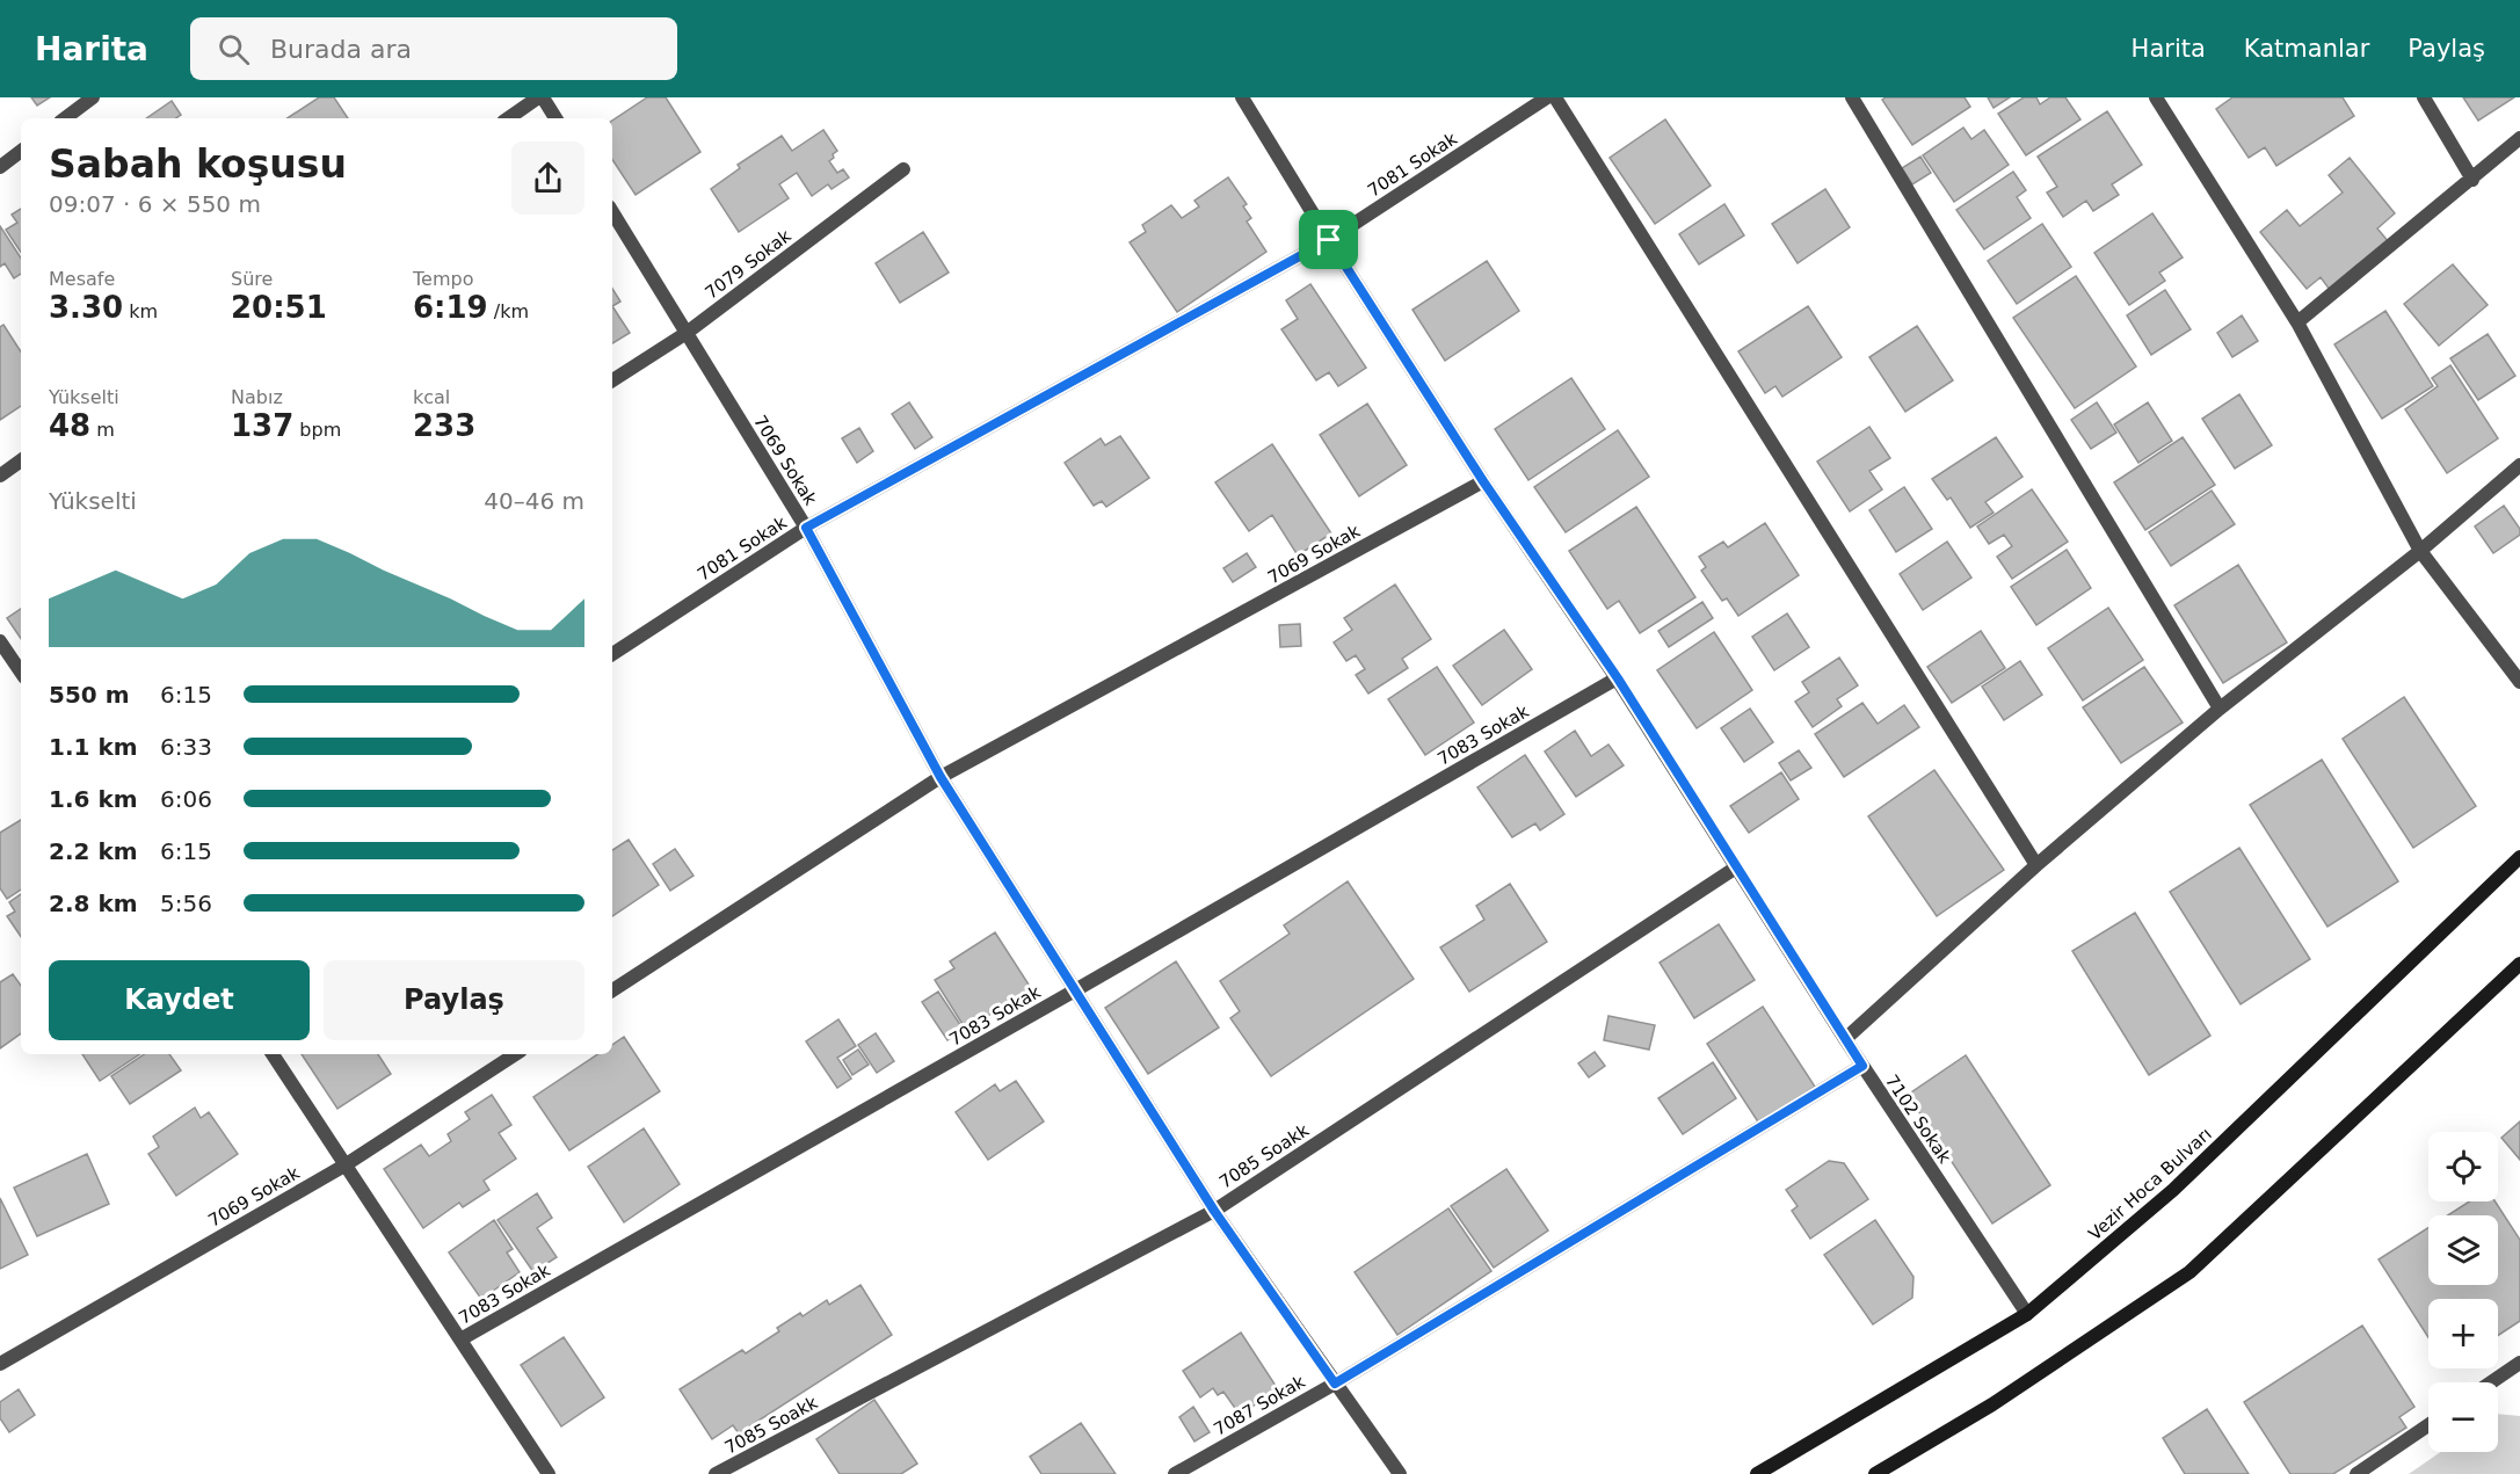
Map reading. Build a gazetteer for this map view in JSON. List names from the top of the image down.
{
  "streets": {
    "main road": ["Vezir Hoca Bulvarı"],
    "street": [
      "7081 Sokak",
      "7079 Sokak",
      "7069 Sokak",
      "7083 Sokak",
      "7102 Sokak",
      "7085 Soakk",
      "7087 Sokak"
    ]
  },
  "crossings": [
    ["7081 Sokak", "7069 Sokak"],
    ["7081 Sokak", "7102 Sokak"],
    ["7079 Sokak", "7069 Sokak"],
    ["7069 Sokak", "7083 Sokak"],
    ["7069 Sokak", "7102 Sokak"],
    ["7069 Sokak", "7085 Soakk"],
    ["7069 Sokak", "7087 Sokak"],
    ["7083 Sokak", "7102 Sokak"],
    ["7102 Sokak", "7085 Soakk"],
    ["7102 Sokak", "Vezir Hoca Bulvarı"],
    ["7102 Sokak", "7087 Sokak"]
  ],
  "page": {
    "header": "Harita",
    "search": "Burada ara",
    "nav": ["Harita", "Katmanlar", "Paylaş"],
    "heading": ["Sabah koşusu", "09:07 · 6 × 550 m"],
    "stats": [
      ["Mesafe", "3.30 km"],
      ["Süre", "20:51"],
      ["Tempo", "6:19 /km"],
      ["Yükselti", "48 m"],
      ["Nabız", "137 bpm"],
      ["kcal", "233"]
    ],
    "chart": ["Yükselti", "40–46 m"],
    "list": [
      {
        "name": "550 m",
        "note": "6:15"
      },
      {
        "name": "1.1 km",
        "note": "6:33"
      },
      {
        "name": "1.6 km",
        "note": "6:06"
      },
      {
        "name": "2.2 km",
        "note": "6:15"
      },
      {
        "name": "2.8 km",
        "note": "5:56"
      }
    ],
    "buttons": ["Kaydet", "Paylaş"],
    "map_buttons": ["+", "−"]
  }
}
